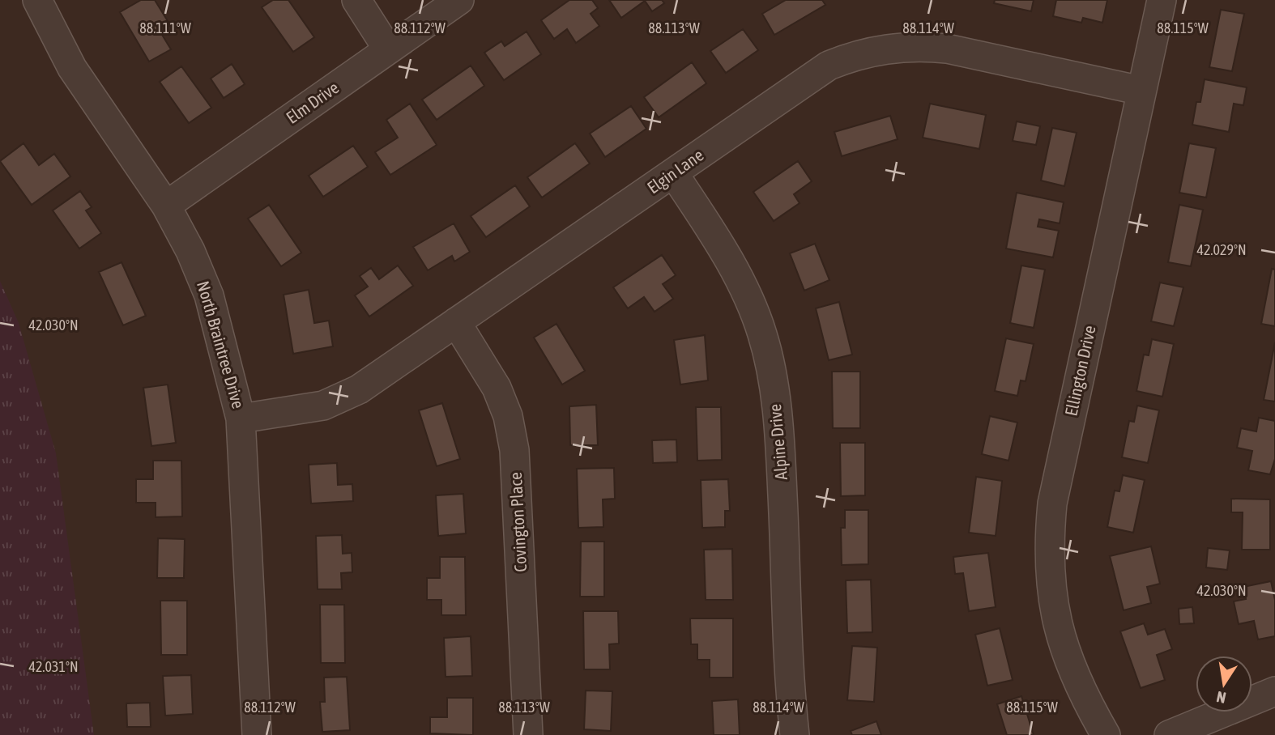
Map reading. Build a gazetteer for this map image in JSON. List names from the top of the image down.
{
  "streets": {
    "street": [
      "Elm Drive",
      "Elgin Lane",
      "North Braintree Drive",
      "Ellington Drive",
      "Alpine Drive",
      "Covington Place"
    ]
  },
  "crossings": [
    ["Elm Drive", "North Braintree Drive"],
    ["Elgin Lane", "North Braintree Drive"],
    ["Elgin Lane", "Ellington Drive"],
    ["Elgin Lane", "Alpine Drive"],
    ["Elgin Lane", "Covington Place"]
  ],
  "north": "bottom",
  "coordinates": [
    "88.111°W",
    "88.112°W",
    "88.113°W",
    "88.114°W",
    "88.115°W",
    "42.029°N",
    "42.030°N",
    "42.031°N"
  ]
}
